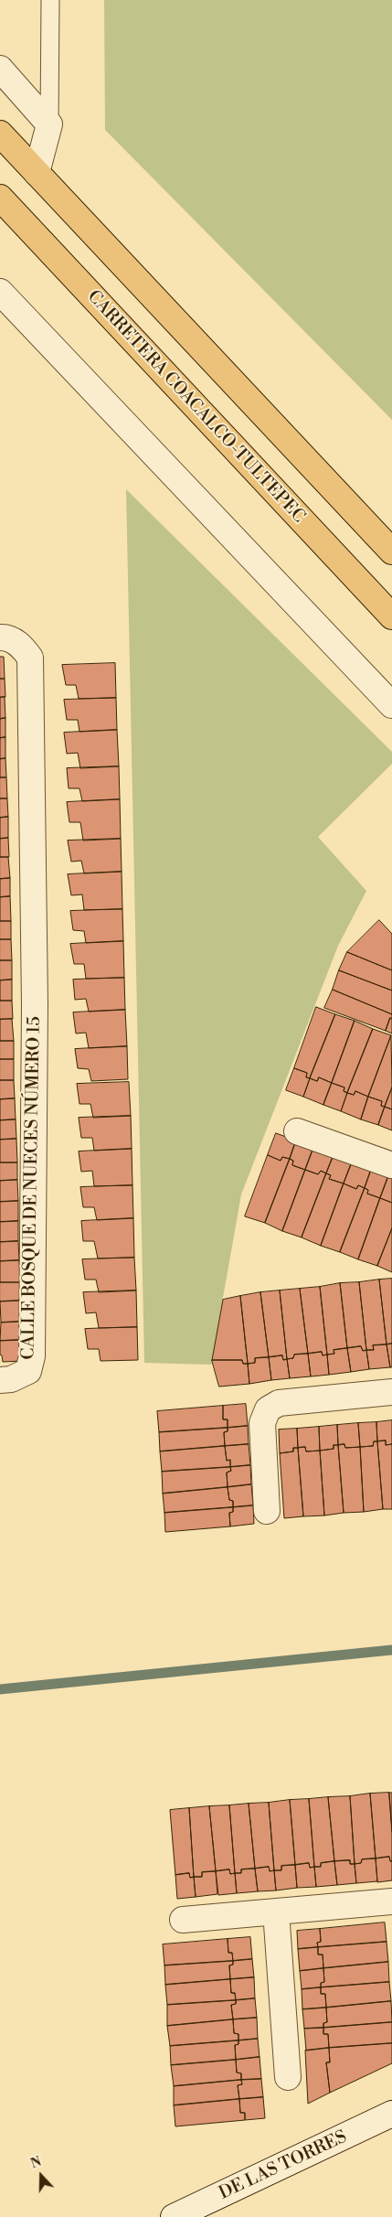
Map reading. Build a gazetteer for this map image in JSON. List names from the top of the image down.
{
  "streets": {
    "main road": ["CARRETERA COACALCO-TULTEPEC"],
    "street": ["CALLE BOSQUE DE NUECES NÚMERO 15", "DE LAS TORRES"]
  },
  "north": "top"
}
